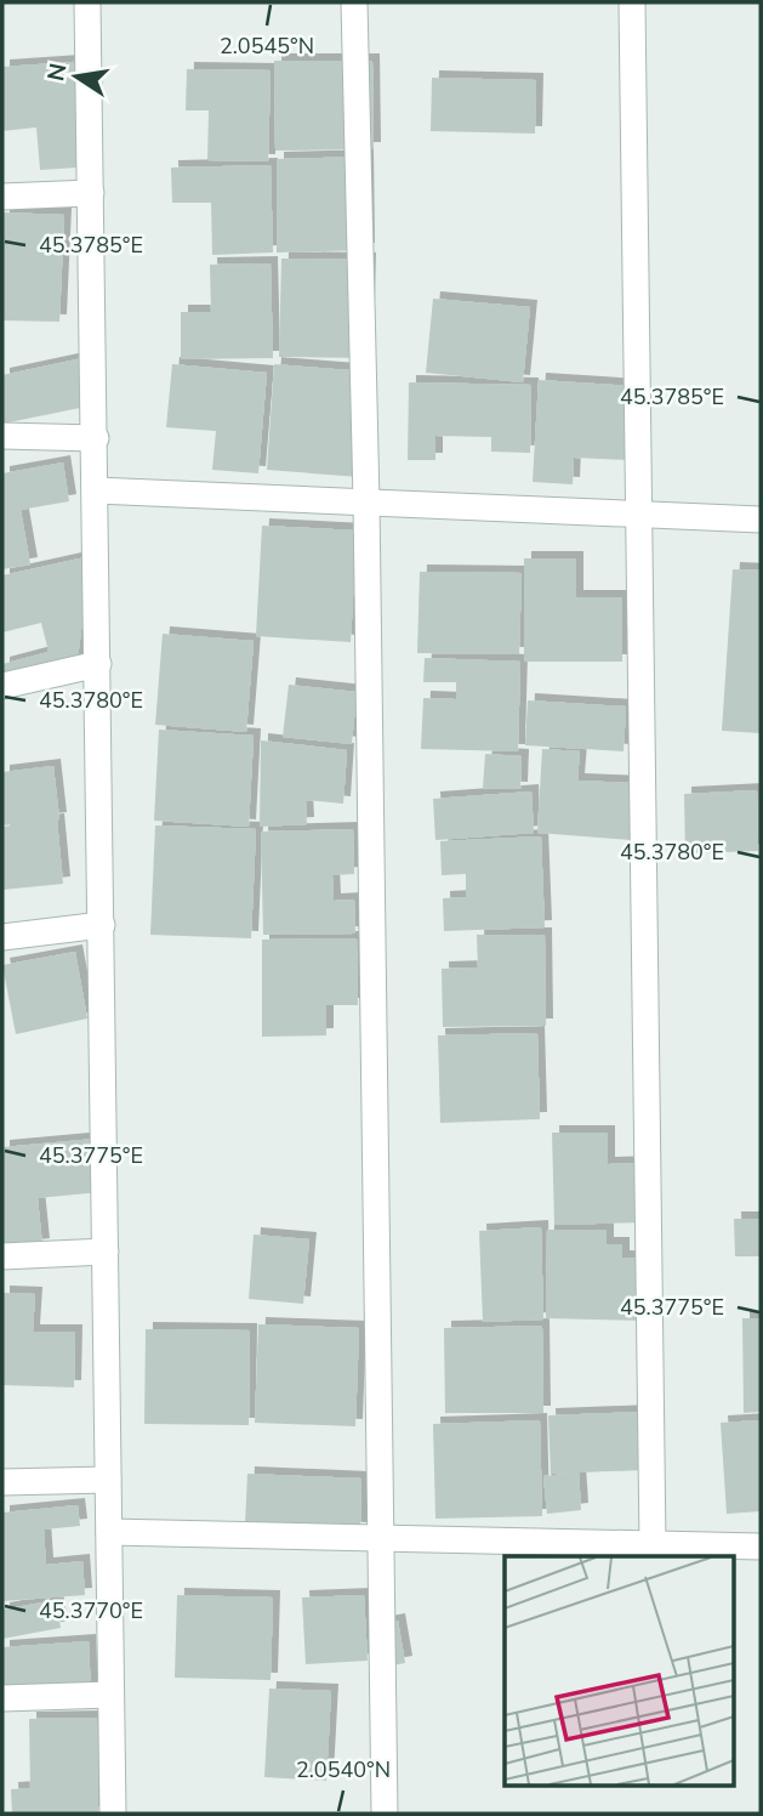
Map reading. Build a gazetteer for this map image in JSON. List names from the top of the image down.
{
  "north": "left",
  "coordinates": [
    "2.0545°N",
    "45.3785°E",
    "45.3780°E",
    "45.3775°E",
    "45.3770°E",
    "2.0540°N"
  ]
}
